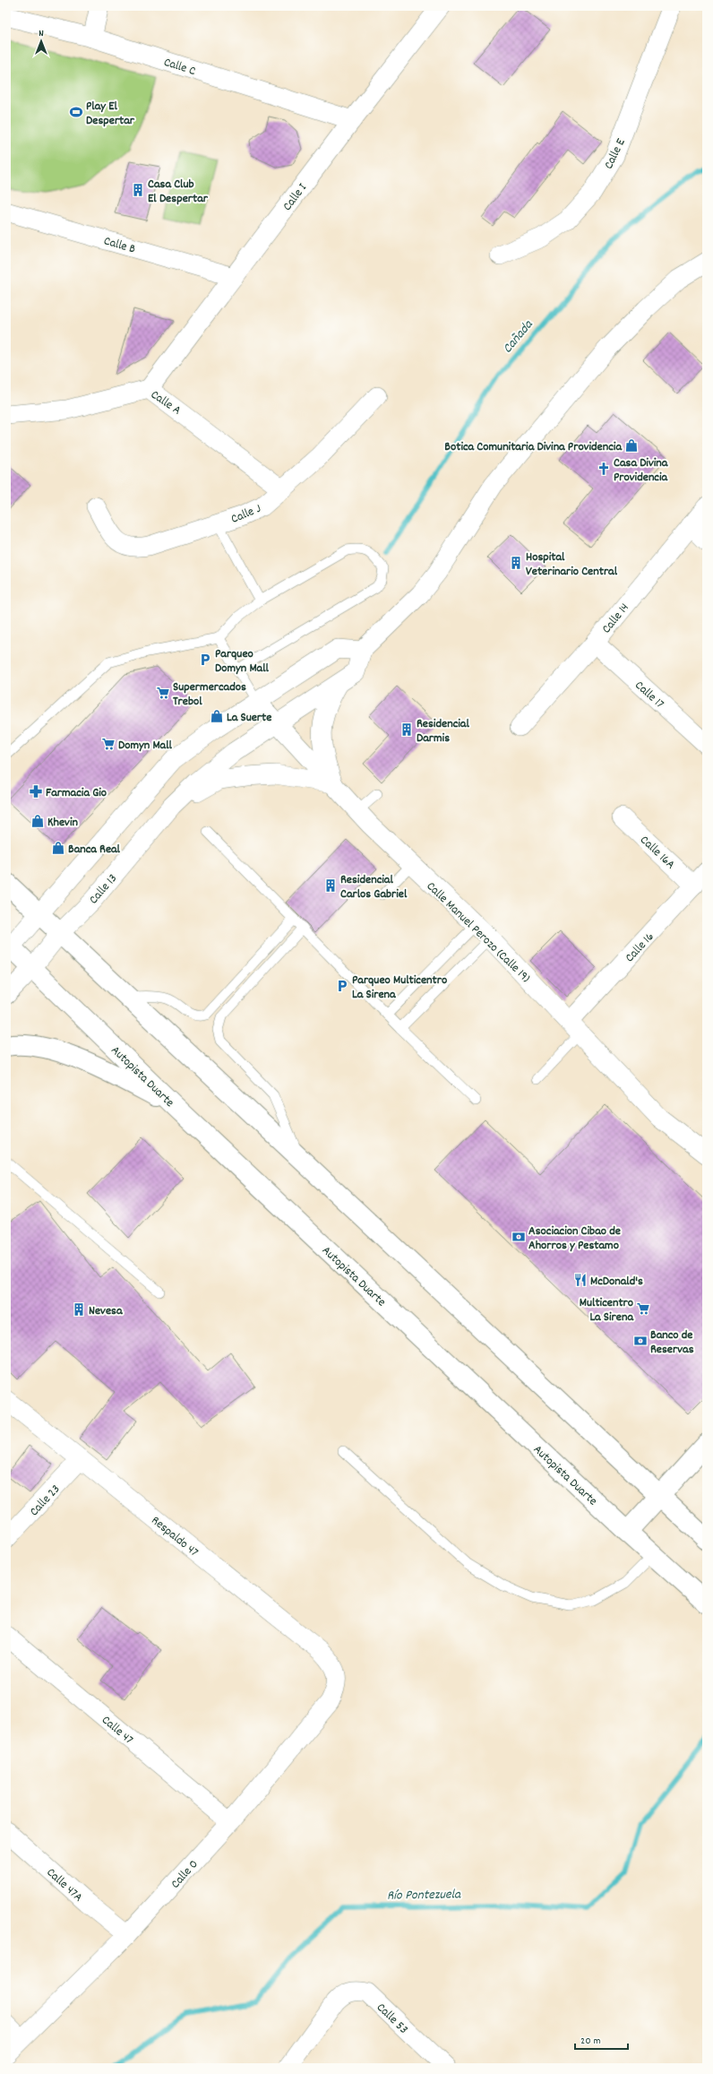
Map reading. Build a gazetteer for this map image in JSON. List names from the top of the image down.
{
  "streets": {
    "main road": ["Autopista Duarte"],
    "street": [
      "Calle C",
      "Calle E",
      "Calle I",
      "Calle B",
      "Calle A",
      "Calle J",
      "Calle 14",
      "Calle 17",
      "Calle 16A",
      "Calle 13",
      "Calle Manuel Perozo (Calle 19)",
      "Calle 16",
      "Calle 23",
      "Respaldo 47",
      "Calle 47",
      "Calle 0",
      "Calle 47A",
      "Calle 53"
    ]
  },
  "crossings": [
    ["Calle C", "Calle I"],
    ["Calle I", "Calle B"],
    ["Calle I", "Calle A"],
    ["Calle A", "Calle J"],
    ["Calle 14", "Calle 17"],
    ["Calle 16A", "Calle 16"],
    ["Calle 13", "Calle Manuel Perozo (Calle 19)"],
    ["Calle 13", "Autopista Duarte"],
    ["Calle Manuel Perozo (Calle 19)", "Calle 16"],
    ["Calle 23", "Respaldo 47"],
    ["Respaldo 47", "Calle 0"],
    ["Calle 47", "Calle 0"],
    ["Calle 0", "Calle 47A"]
  ],
  "water": ["Cañada", "Río Pontezuela"],
  "places": {
    "sports": ["Play El Despertar"],
    "building": [
      "Casa Club El Despertar",
      "Hospital Veterinario Central",
      "Residencial Darmis",
      "Residencial Carlos Gabriel",
      "Nevesa"
    ],
    "shop": [
      "Botica Comunitaria Divina Providencia",
      "La Suerte",
      "Khevin",
      "Banca Real"
    ],
    "church": ["Casa Divina Providencia"],
    "parking": ["Parqueo Domyn Mall", "Parqueo Multicentro La Sirena"],
    "supermarket": ["Supermercados Trebol", "Domyn Mall", "Multicentro La Sirena"],
    "pharmacy": ["Farmacia Gio"],
    "bank": ["Asociacion Cibao de Ahorros y Pestamo", "Banco de Reservas"],
    "restaurant": ["McDonald's"]
  },
  "scale_bar": "20 m",
  "north": "top"
}
